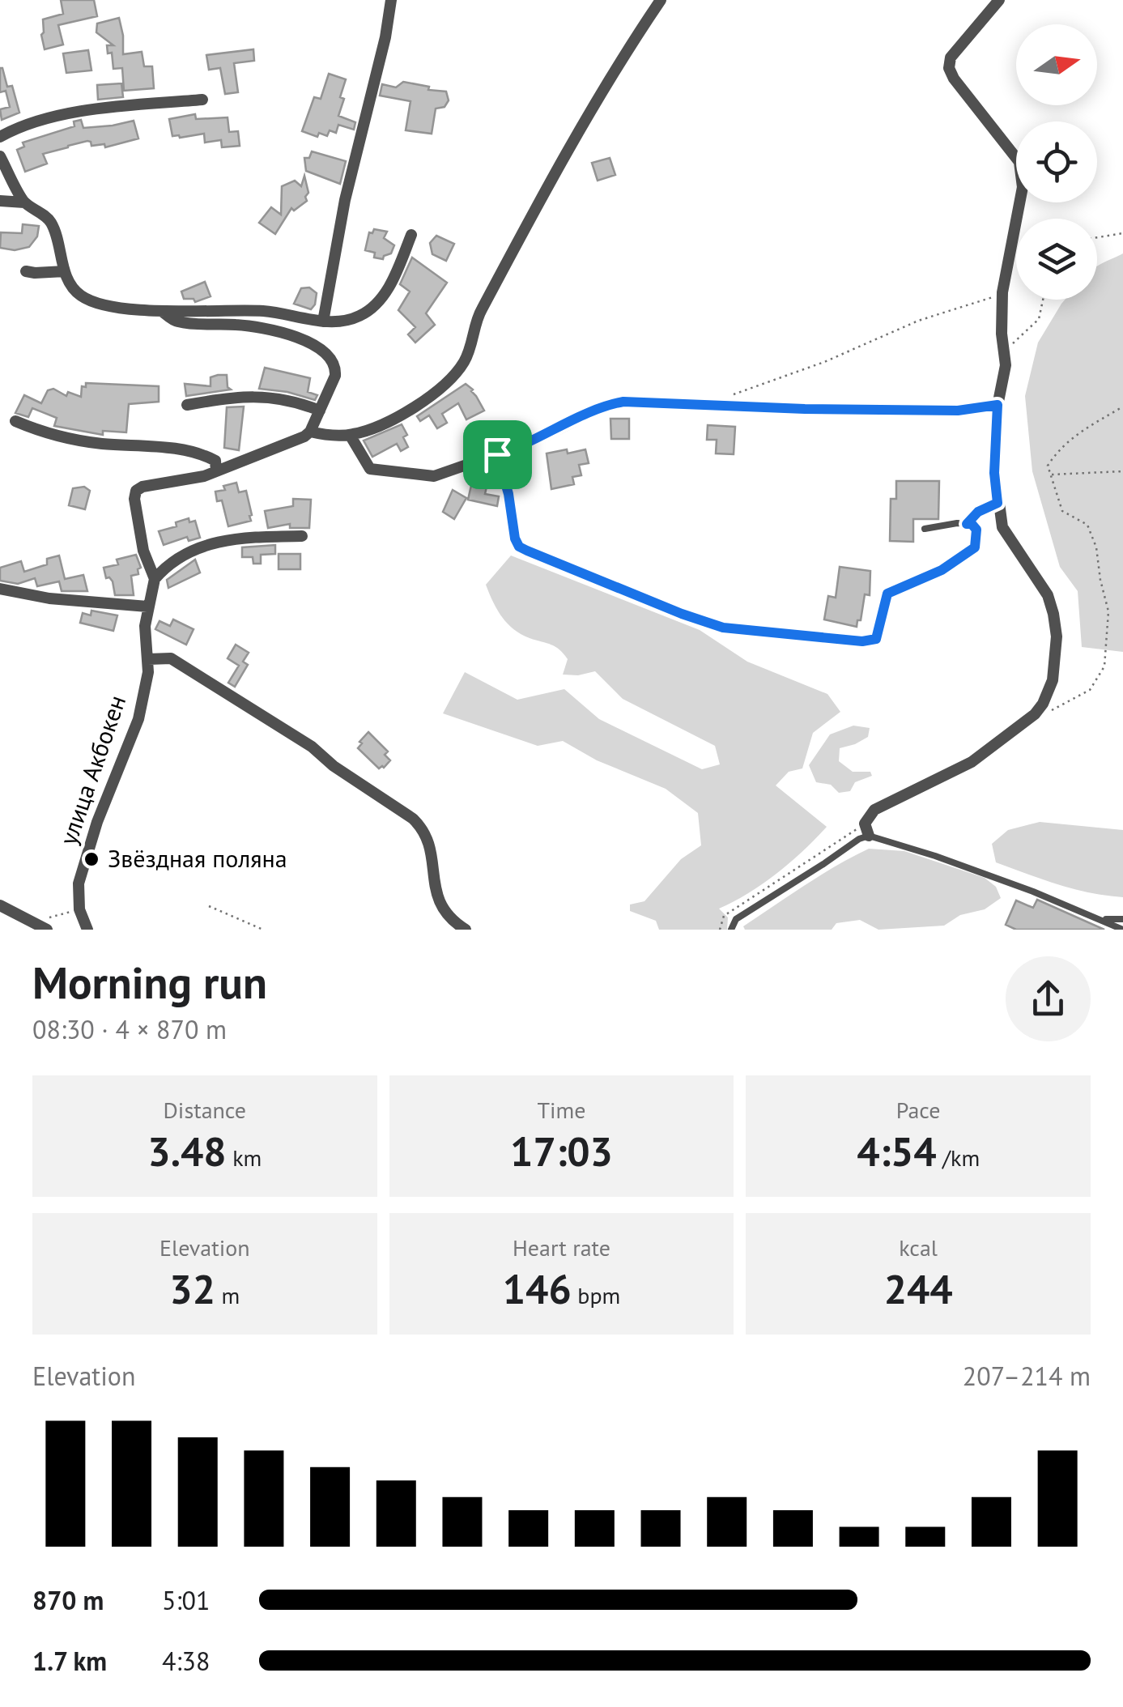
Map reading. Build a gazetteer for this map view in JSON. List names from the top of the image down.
{
  "streets": {
    "street": ["улица Акбокен"]
  },
  "places": ["Звёздная поляна"],
  "north": "right",
  "page": {
    "heading": ["Morning run", "08:30 · 4 × 870 m"],
    "stats": [
      ["Distance", "3.48 km"],
      ["Time", "17:03"],
      ["Pace", "4:54 /km"],
      ["Elevation", "32 m"],
      ["Heart rate", "146 bpm"],
      ["kcal", "244"]
    ],
    "chart": ["Elevation", "207–214 m"],
    "list": [
      {
        "name": "870 m",
        "note": "5:01"
      },
      {
        "name": "1.7 km",
        "note": "4:38"
      }
    ]
  }
}
